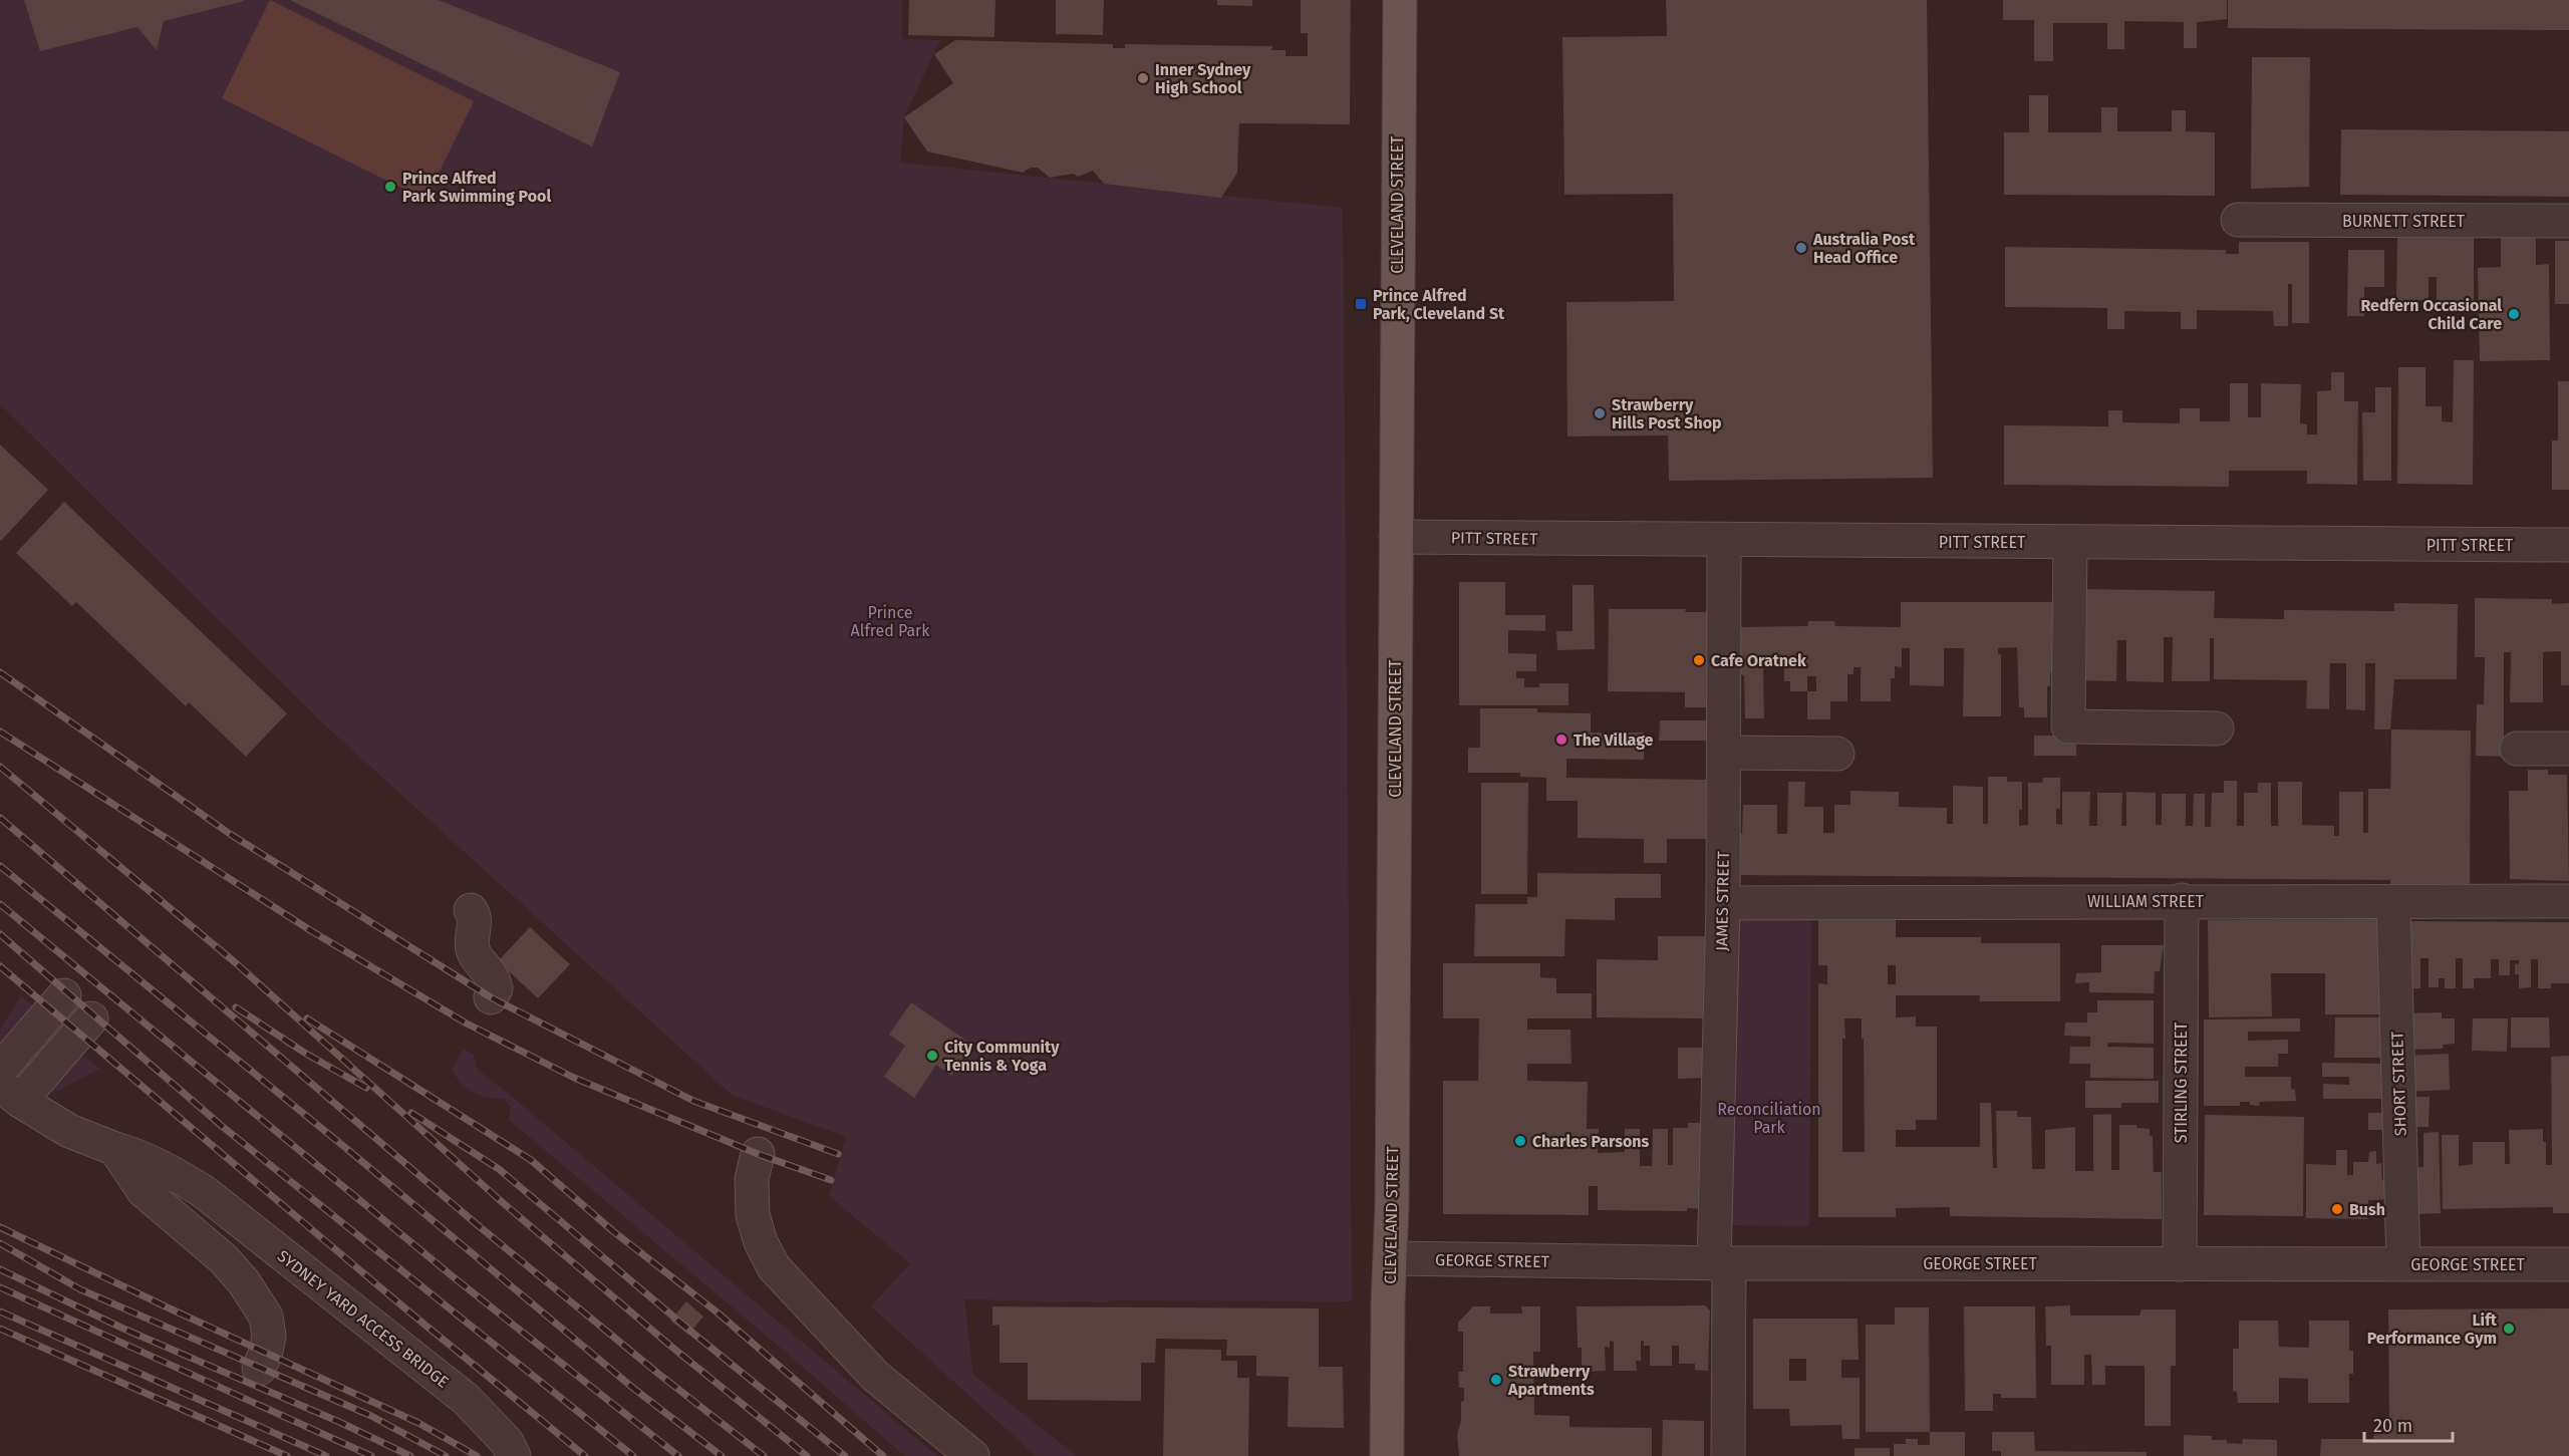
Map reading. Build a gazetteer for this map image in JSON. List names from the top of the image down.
{
  "streets": {
    "main road": ["CLEVELAND STREET"],
    "street": [
      "BURNETT STREET",
      "PITT STREET",
      "JAMES STREET",
      "WILLIAM STREET",
      "STIRLING STREET",
      "SHORT STREET",
      "GEORGE STREET",
      "SYDNEY YARD ACCESS BRIDGE"
    ]
  },
  "crossings": [
    ["CLEVELAND STREET", "PITT STREET"],
    ["CLEVELAND STREET", "GEORGE STREET"],
    ["PITT STREET", "JAMES STREET"],
    ["JAMES STREET", "WILLIAM STREET"],
    ["JAMES STREET", "GEORGE STREET"],
    ["WILLIAM STREET", "STIRLING STREET"],
    ["WILLIAM STREET", "SHORT STREET"],
    ["STIRLING STREET", "GEORGE STREET"],
    ["SHORT STREET", "GEORGE STREET"]
  ],
  "parks": ["Prince Alfred Park", "Reconciliation Park"],
  "places": {
    "other": [
      "Inner Sydney High School",
      "Prince Alfred Park Swimming Pool",
      "Australia Post Head Office",
      "Redfern Occasional Child Care",
      "Strawberry Hills Post Shop",
      "Cafe Oratnek",
      "The Village",
      "City Community Tennis & Yoga",
      "Charles Parsons",
      "Bush",
      "Lift Performance Gym",
      "Strawberry Apartments"
    ],
    "transit": ["Prince Alfred Park, Cleveland St"]
  },
  "scale_bar": "20 m"
}
